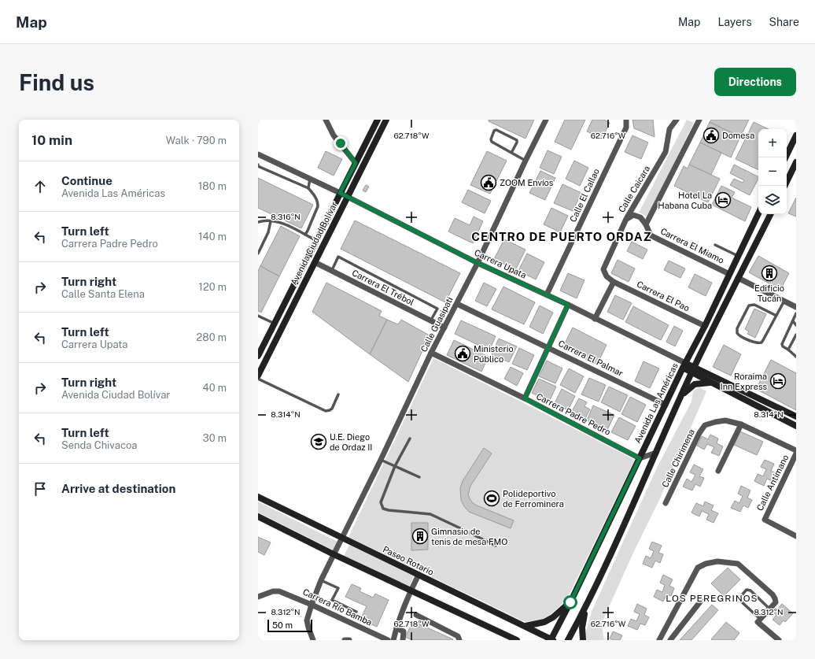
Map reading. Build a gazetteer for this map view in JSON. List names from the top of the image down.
{
  "streets": {
    "street": [
      "Calle Caicara",
      "Calle El Callao",
      "Avenida Ciudad Bolívar",
      "Carrera El Miamo",
      "Carrera Upata",
      "Carrera El Trébol",
      "Carrera El Pao",
      "Calle Guasipati",
      "Carrera El Palmar",
      "Avenida Las Américas",
      "Carrera Padre Pedro",
      "Calle Chirimena",
      "Calle Antímano",
      "Paseo Rotario",
      "Carrera Río Bamba"
    ]
  },
  "crossings": [
    ["Calle Caicara", "Carrera El Miamo"],
    ["Calle Caicara", "Carrera El Pao"],
    ["Calle El Callao", "Carrera Upata"],
    ["Avenida Ciudad Bolívar", "Carrera Upata"],
    ["Avenida Ciudad Bolívar", "Carrera El Trébol"],
    ["Carrera El Miamo", "Avenida Las Américas"],
    ["Carrera Upata", "Calle Guasipati"],
    ["Carrera Upata", "Avenida Las Américas"],
    ["Carrera El Trébol", "Calle Guasipati"],
    ["Carrera El Pao", "Avenida Las Américas"],
    ["Calle Guasipati", "Carrera El Palmar"],
    ["Calle Guasipati", "Carrera Padre Pedro"],
    ["Calle Guasipati", "Paseo Rotario"],
    ["Calle Guasipati", "Carrera Río Bamba"],
    ["Carrera El Palmar", "Avenida Las Américas"],
    ["Avenida Las Américas", "Carrera Padre Pedro"],
    ["Avenida Las Américas", "Paseo Rotario"]
  ],
  "districts": ["CENTRO DE PUERTO ORDAZ", "LOS PEREGRINOS"],
  "places": {
    "public building": ["Domesa", "ZOOM Envíos", "Ministerio Público"],
    "hotel": ["Hotel La Habana Cuba", "Roraima Inn Express"],
    "building": ["Edificio Tucán", "Gimnasio de tenis de mesa FMO"],
    "school or university": ["U.E. Diego de Ordaz II"],
    "sports": ["Polideportivo de Ferrominera"]
  },
  "scale_bar": "50 m",
  "page": {
    "header": "Map",
    "nav": ["Map", "Layers", "Share"],
    "buttons": "Directions",
    "title": "Find us",
    "heading": ["10 min", "Walk · 790 m"],
    "map_buttons": ["+", "−"],
    "list": [
      ["Continue", "Avenida Las Américas", "180 m"],
      ["Turn left", "Carrera Padre Pedro", "140 m"],
      ["Turn right", "Calle Santa Elena", "120 m"],
      ["Turn left", "Carrera Upata", "280 m"],
      ["Turn right", "Avenida Ciudad Bolívar", "40 m"],
      ["Turn left", "Senda Chivacoa", "30 m"],
      "Arrive at destination"
    ],
    "scale": "50 m"
  },
  "coordinates": [
    "62.718°W",
    "62.716°W",
    "8.316°N",
    "8.314°N",
    "8.312°N"
  ]
}
